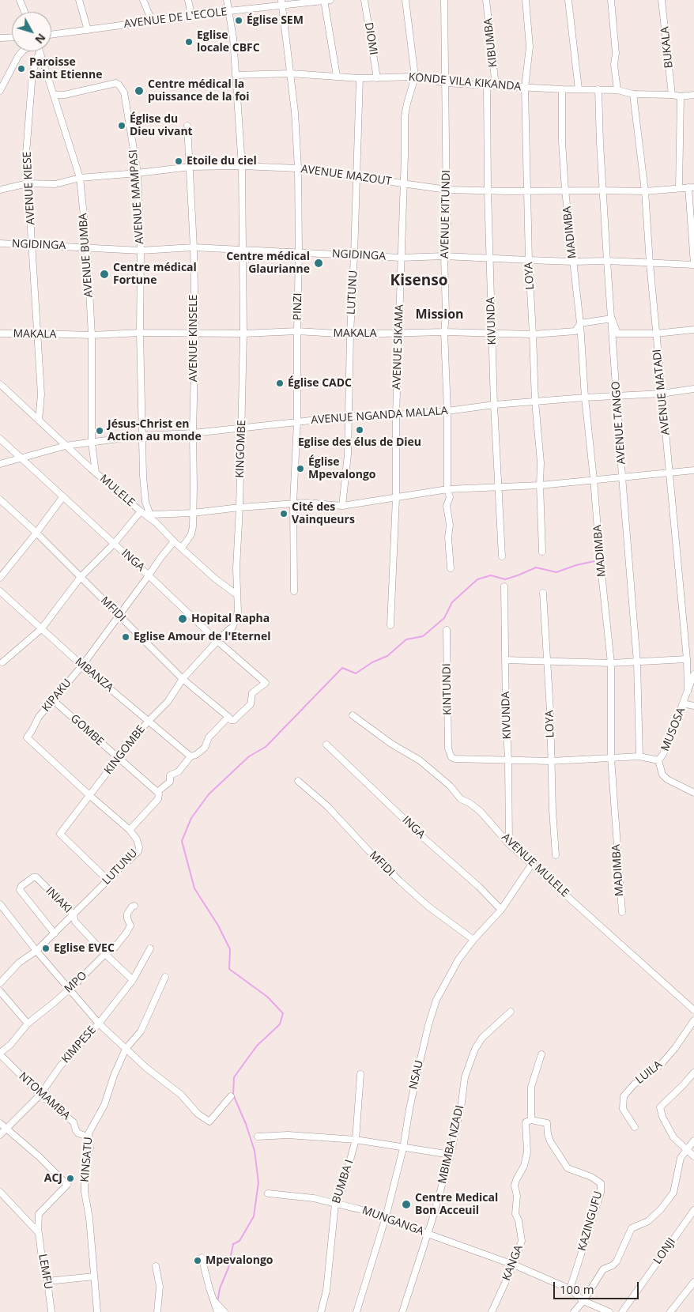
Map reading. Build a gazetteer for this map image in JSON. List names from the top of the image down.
{
  "streets": {
    "street": [
      "AVENUE DE L'ECOLE",
      "DIOMI",
      "KIBUMBA",
      "BUKALA",
      "KONDE VILA KIKANDA",
      "AVENUE MAZOUT",
      "AVENUE KIESE",
      "AVENUE MAMPASI",
      "AVENUE KITUNDI",
      "MADIMBA",
      "NGIDINGA",
      "AVENUE BUMBA",
      "LOYA",
      "LUTUNU",
      "PINZI",
      "KIVUNDA",
      "MAKALA",
      "AVENUE KINSELE",
      "AVENUE SIKAMA",
      "AVENUE MATADI",
      "AVENUE NGANDA MALALA",
      "AVENUE TANGO",
      "KINGOMBE",
      "MULELE",
      "INGA",
      "MFIDI",
      "MBANZA",
      "KINTUNDI",
      "KIPAKU",
      "MUSOSA",
      "GOMBE",
      "AVENUE MULELE",
      "INIAKI",
      "MPO",
      "KIMPESE",
      "LUILA",
      "NSAU",
      "NTOMAMBA",
      "MBIMBA NZADI",
      "KINSATU",
      "BUMBA I",
      "MUNGANGA",
      "KAZINGUFU",
      "LONJI",
      "KANGA",
      "LEMFU"
    ]
  },
  "crossings": [
    ["AVENUE DE L'ECOLE", "PINZI"],
    ["AVENUE DE L'ECOLE", "KINGOMBE"],
    ["DIOMI", "KONDE VILA KIKANDA"],
    ["KIBUMBA", "KONDE VILA KIKANDA"],
    ["BUKALA", "KONDE VILA KIKANDA"],
    ["KONDE VILA KIKANDA", "AVENUE KITUNDI"],
    ["KONDE VILA KIKANDA", "MADIMBA"],
    ["KONDE VILA KIKANDA", "LOYA"],
    ["KONDE VILA KIKANDA", "LUTUNU"],
    ["KONDE VILA KIKANDA", "PINZI"],
    ["KONDE VILA KIKANDA", "KIVUNDA"],
    ["KONDE VILA KIKANDA", "AVENUE SIKAMA"],
    ["KONDE VILA KIKANDA", "AVENUE MATADI"],
    ["KONDE VILA KIKANDA", "AVENUE TANGO"],
    ["KONDE VILA KIKANDA", "KINGOMBE"],
    ["AVENUE MAZOUT", "AVENUE KIESE"],
    ["AVENUE MAZOUT", "AVENUE MAMPASI"],
    ["AVENUE MAZOUT", "AVENUE KITUNDI"],
    ["AVENUE MAZOUT", "MADIMBA"],
    ["AVENUE MAZOUT", "AVENUE BUMBA"],
    ["AVENUE MAZOUT", "LOYA"],
    ["AVENUE MAZOUT", "LUTUNU"],
    ["AVENUE MAZOUT", "PINZI"],
    ["AVENUE MAZOUT", "KIVUNDA"],
    ["AVENUE MAZOUT", "AVENUE KINSELE"],
    ["AVENUE MAZOUT", "AVENUE SIKAMA"],
    ["AVENUE MAZOUT", "AVENUE MATADI"],
    ["AVENUE MAZOUT", "AVENUE TANGO"],
    ["AVENUE MAZOUT", "KINGOMBE"],
    ["AVENUE KIESE", "NGIDINGA"],
    ["AVENUE KIESE", "AVENUE BUMBA"],
    ["AVENUE KIESE", "MAKALA"],
    ["AVENUE KIESE", "MULELE"],
    ["AVENUE MAMPASI", "NGIDINGA"],
    ["AVENUE MAMPASI", "AVENUE BUMBA"],
    ["AVENUE MAMPASI", "MAKALA"],
    ["AVENUE MAMPASI", "AVENUE NGANDA MALALA"],
    ["AVENUE MAMPASI", "MULELE"],
    ["AVENUE KITUNDI", "NGIDINGA"],
    ["AVENUE KITUNDI", "MAKALA"],
    ["AVENUE KITUNDI", "AVENUE NGANDA MALALA"],
    ["MADIMBA", "NGIDINGA"],
    ["MADIMBA", "MAKALA"],
    ["MADIMBA", "AVENUE NGANDA MALALA"],
    ["NGIDINGA", "AVENUE BUMBA"],
    ["NGIDINGA", "LOYA"],
    ["NGIDINGA", "LUTUNU"],
    ["NGIDINGA", "PINZI"],
    ["NGIDINGA", "KIVUNDA"],
    ["NGIDINGA", "AVENUE KINSELE"],
    ["NGIDINGA", "AVENUE SIKAMA"],
    ["NGIDINGA", "AVENUE MATADI"],
    ["NGIDINGA", "AVENUE TANGO"],
    ["NGIDINGA", "KINGOMBE"],
    ["AVENUE BUMBA", "MAKALA"],
    ["AVENUE BUMBA", "AVENUE NGANDA MALALA"],
    ["AVENUE BUMBA", "MULELE"],
    ["LOYA", "MAKALA"],
    ["LOYA", "AVENUE NGANDA MALALA"],
    ["LUTUNU", "MAKALA"],
    ["LUTUNU", "AVENUE NGANDA MALALA"],
    ["LUTUNU", "KINGOMBE"],
    ["LUTUNU", "INIAKI"],
    ["PINZI", "MAKALA"],
    ["PINZI", "AVENUE NGANDA MALALA"],
    ["KIVUNDA", "MAKALA"],
    ["KIVUNDA", "AVENUE NGANDA MALALA"],
    ["KIVUNDA", "KINTUNDI"],
    ["KIVUNDA", "AVENUE MULELE"],
    ["MAKALA", "AVENUE KINSELE"],
    ["MAKALA", "AVENUE SIKAMA"],
    ["MAKALA", "AVENUE TANGO"],
    ["MAKALA", "KINGOMBE"],
    ["AVENUE KINSELE", "AVENUE NGANDA MALALA"],
    ["AVENUE KINSELE", "MULELE"],
    ["AVENUE SIKAMA", "AVENUE NGANDA MALALA"],
    ["AVENUE MATADI", "AVENUE NGANDA MALALA"],
    ["AVENUE MATADI", "MUSOSA"],
    ["AVENUE NGANDA MALALA", "AVENUE TANGO"],
    ["AVENUE NGANDA MALALA", "KINGOMBE"],
    ["AVENUE NGANDA MALALA", "MULELE"],
    ["AVENUE NGANDA MALALA", "INGA"],
    ["KINGOMBE", "MULELE"],
    ["KINGOMBE", "INGA"],
    ["KINGOMBE", "MFIDI"],
    ["KINGOMBE", "MBANZA"],
    ["KINGOMBE", "KIPAKU"],
    ["KINGOMBE", "GOMBE"],
    ["MULELE", "KIPAKU"],
    ["INGA", "MFIDI"],
    ["INGA", "KIPAKU"],
    ["INGA", "NSAU"],
    ["MFIDI", "KIPAKU"],
    ["MFIDI", "NSAU"],
    ["MBANZA", "KIPAKU"],
    ["KIPAKU", "GOMBE"],
    ["AVENUE MULELE", "NSAU"],
    ["INIAKI", "MPO"],
    ["INIAKI", "KIMPESE"],
    ["MPO", "NTOMAMBA"],
    ["KIMPESE", "NTOMAMBA"],
    ["KIMPESE", "LEMFU"],
    ["NSAU", "MUNGANGA"],
    ["NTOMAMBA", "KINSATU"],
    ["MBIMBA NZADI", "MUNGANGA"],
    ["BUMBA I", "MUNGANGA"],
    ["MUNGANGA", "KAZINGUFU"],
    ["MUNGANGA", "KANGA"],
    ["KAZINGUFU", "KANGA"]
  ],
  "districts": ["Kisenso", "Mission"],
  "places": [
    "Église SEM",
    "Eglise locale CBFC",
    "Paroisse Saint Etienne",
    "Centre médical la puissance de la foi",
    "Église du Dieu vivant",
    "Etoile du ciel",
    "Centre médical Glaurianne",
    "Centre médical Fortune",
    "Église CADC",
    "Eglise des élus de Dieu",
    "Jésus-Christ en Action au monde",
    "Église Mpevalongo",
    "Cité des Vainqueurs",
    "Hopital Rapha",
    "Eglise Amour de l'Eternel",
    "Eglise EVEC",
    "ACJ",
    "Centre Medical Bon Acceuil",
    "Mpevalongo"
  ],
  "scale_bar": "100 m",
  "north": "bottom right"
}
